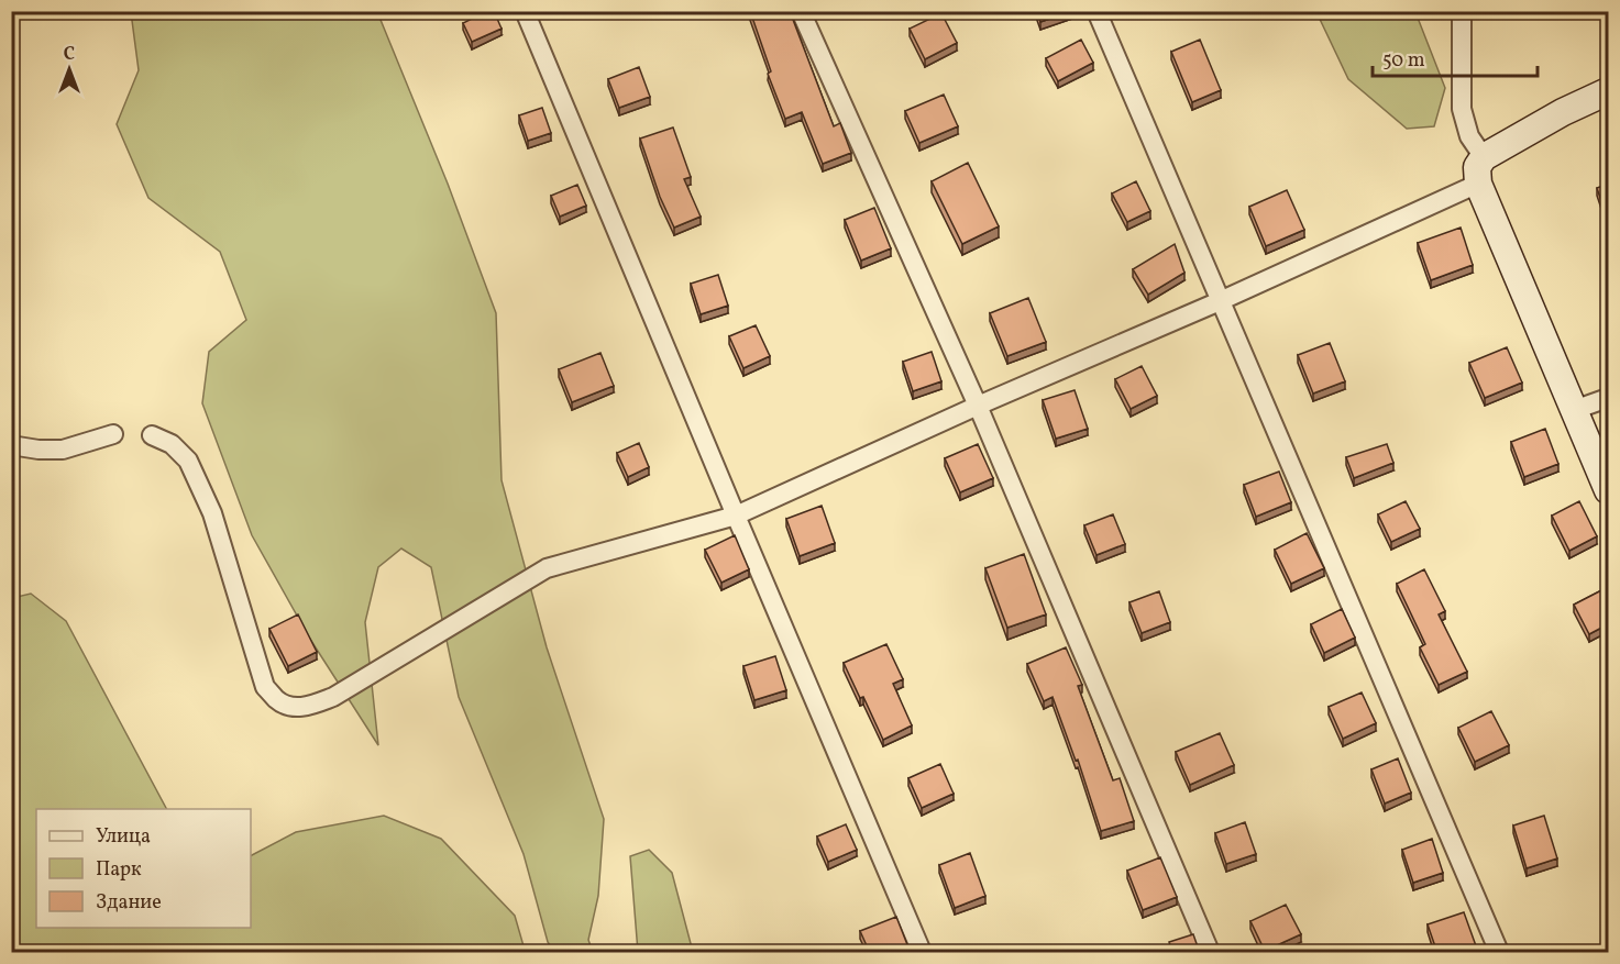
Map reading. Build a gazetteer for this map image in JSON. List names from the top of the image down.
{
  "legend": ["Улица", "Парк", "Здание"],
  "scale_bar": "50 m",
  "north": "top"
}
